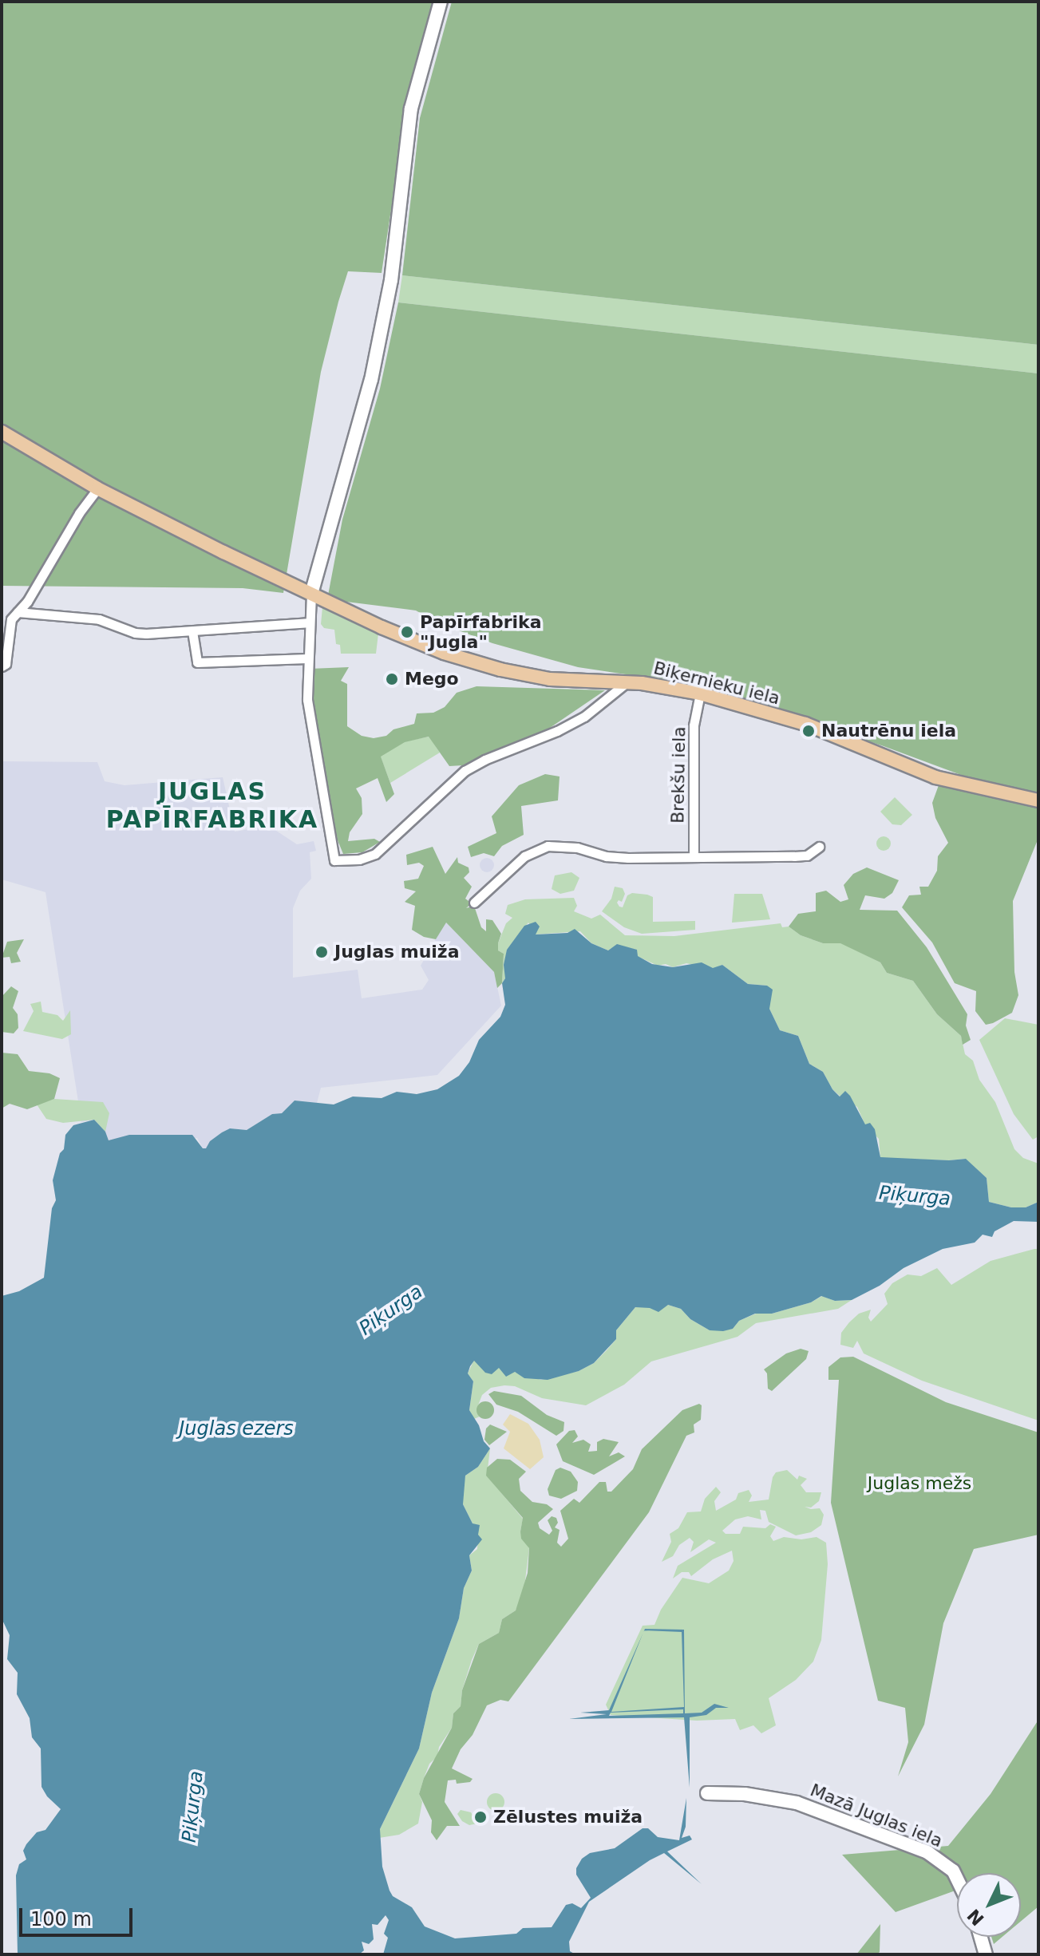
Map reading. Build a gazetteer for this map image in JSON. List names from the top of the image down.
{
  "streets": {
    "main road": ["Biķernieku iela", "Mazā Juglas iela"],
    "street": ["Brekšu iela"]
  },
  "crossings": [
    ["Biķernieku iela", "Brekšu iela"]
  ],
  "districts": ["JUGLAS PAPĪRFABRIKA"],
  "water": ["Piķurga", "Juglas ezers"],
  "parks": ["Juglas mežs"],
  "places": [
    "Papīrfabrika \"Jugla\"",
    "Mego",
    "Nautrēnu iela",
    "Juglas muiža",
    "Zēlustes muiža"
  ],
  "scale_bar": "100 m",
  "north": "bottom left"
}
